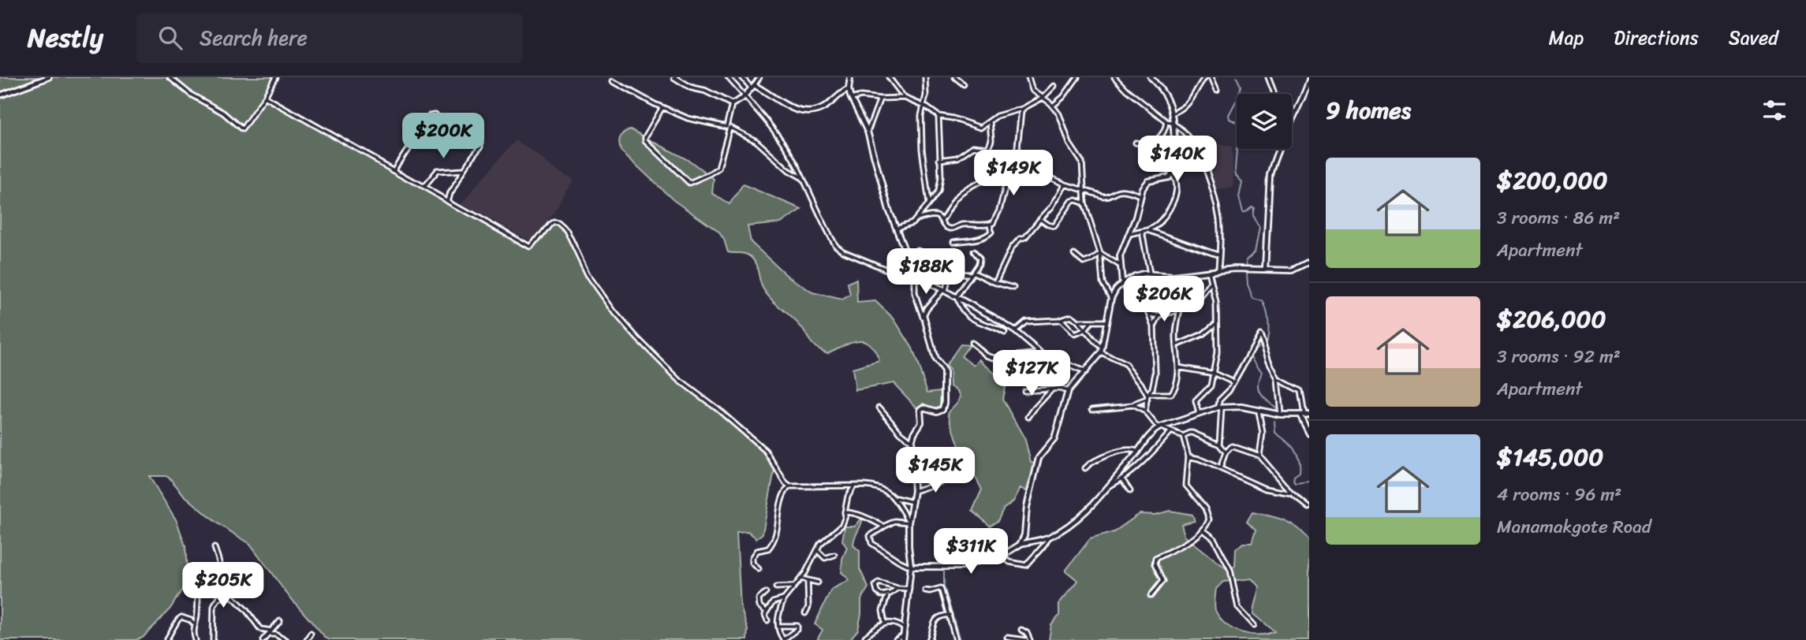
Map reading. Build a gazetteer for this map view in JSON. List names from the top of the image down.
{
  "page": {
    "header": "Nestly",
    "search": "Search here",
    "nav": ["Map", "Directions", "Saved"],
    "heading": "9 homes",
    "price": [
      "$200K",
      "$140K",
      "$149K",
      "$188K",
      "$206K",
      "$127K",
      "$145K",
      "$311K",
      "$205K"
    ],
    "list": [
      {
        "name": "$200,000",
        "note": "3 rooms · 86 m² · Apartment"
      },
      {
        "name": "$206,000",
        "note": "3 rooms · 92 m² · Apartment"
      },
      {
        "name": "$145,000",
        "note": "4 rooms · 96 m² · Manamakgote Road"
      }
    ]
  }
}
